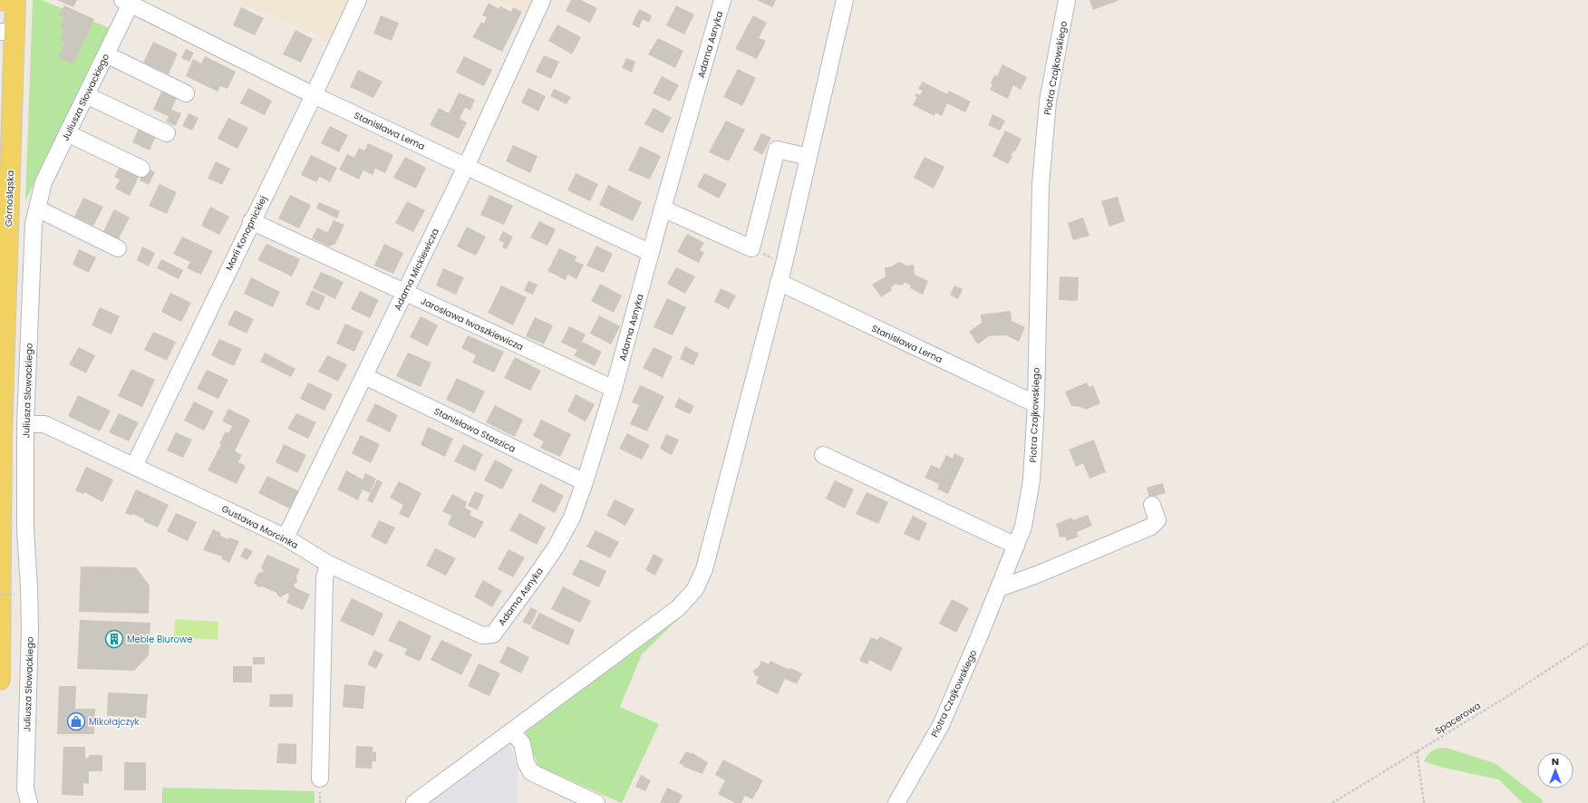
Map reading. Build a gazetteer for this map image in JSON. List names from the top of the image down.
{
  "streets": {
    "main road": ["Górnośląska"],
    "street": [
      "Adama Asnyka",
      "Piotra Czajkowskiego",
      "Juliusza Słowackiego",
      "Stanisława Lema",
      "Marii Konopnickiej",
      "Adama Mickiewicza",
      "Jarosława Iwaszkiewicza",
      "Stanisława Staszica",
      "Gustawa Morcinka"
    ],
    "path": ["Spacerowa"]
  },
  "crossings": [
    ["Adama Asnyka", "Stanisława Lema"],
    ["Adama Asnyka", "Jarosława Iwaszkiewicza"],
    ["Adama Asnyka", "Stanisława Staszica"],
    ["Adama Asnyka", "Gustawa Morcinka"],
    ["Piotra Czajkowskiego", "Stanisława Lema"],
    ["Juliusza Słowackiego", "Stanisława Lema"],
    ["Juliusza Słowackiego", "Gustawa Morcinka"],
    ["Stanisława Lema", "Marii Konopnickiej"],
    ["Stanisława Lema", "Adama Mickiewicza"],
    ["Marii Konopnickiej", "Jarosława Iwaszkiewicza"],
    ["Marii Konopnickiej", "Gustawa Morcinka"],
    ["Adama Mickiewicza", "Jarosława Iwaszkiewicza"],
    ["Adama Mickiewicza", "Stanisława Staszica"],
    ["Adama Mickiewicza", "Gustawa Morcinka"]
  ],
  "places": {
    "building": ["Meble Biurowe"],
    "shop": ["Mikołajczyk"]
  },
  "north": "top"
}
